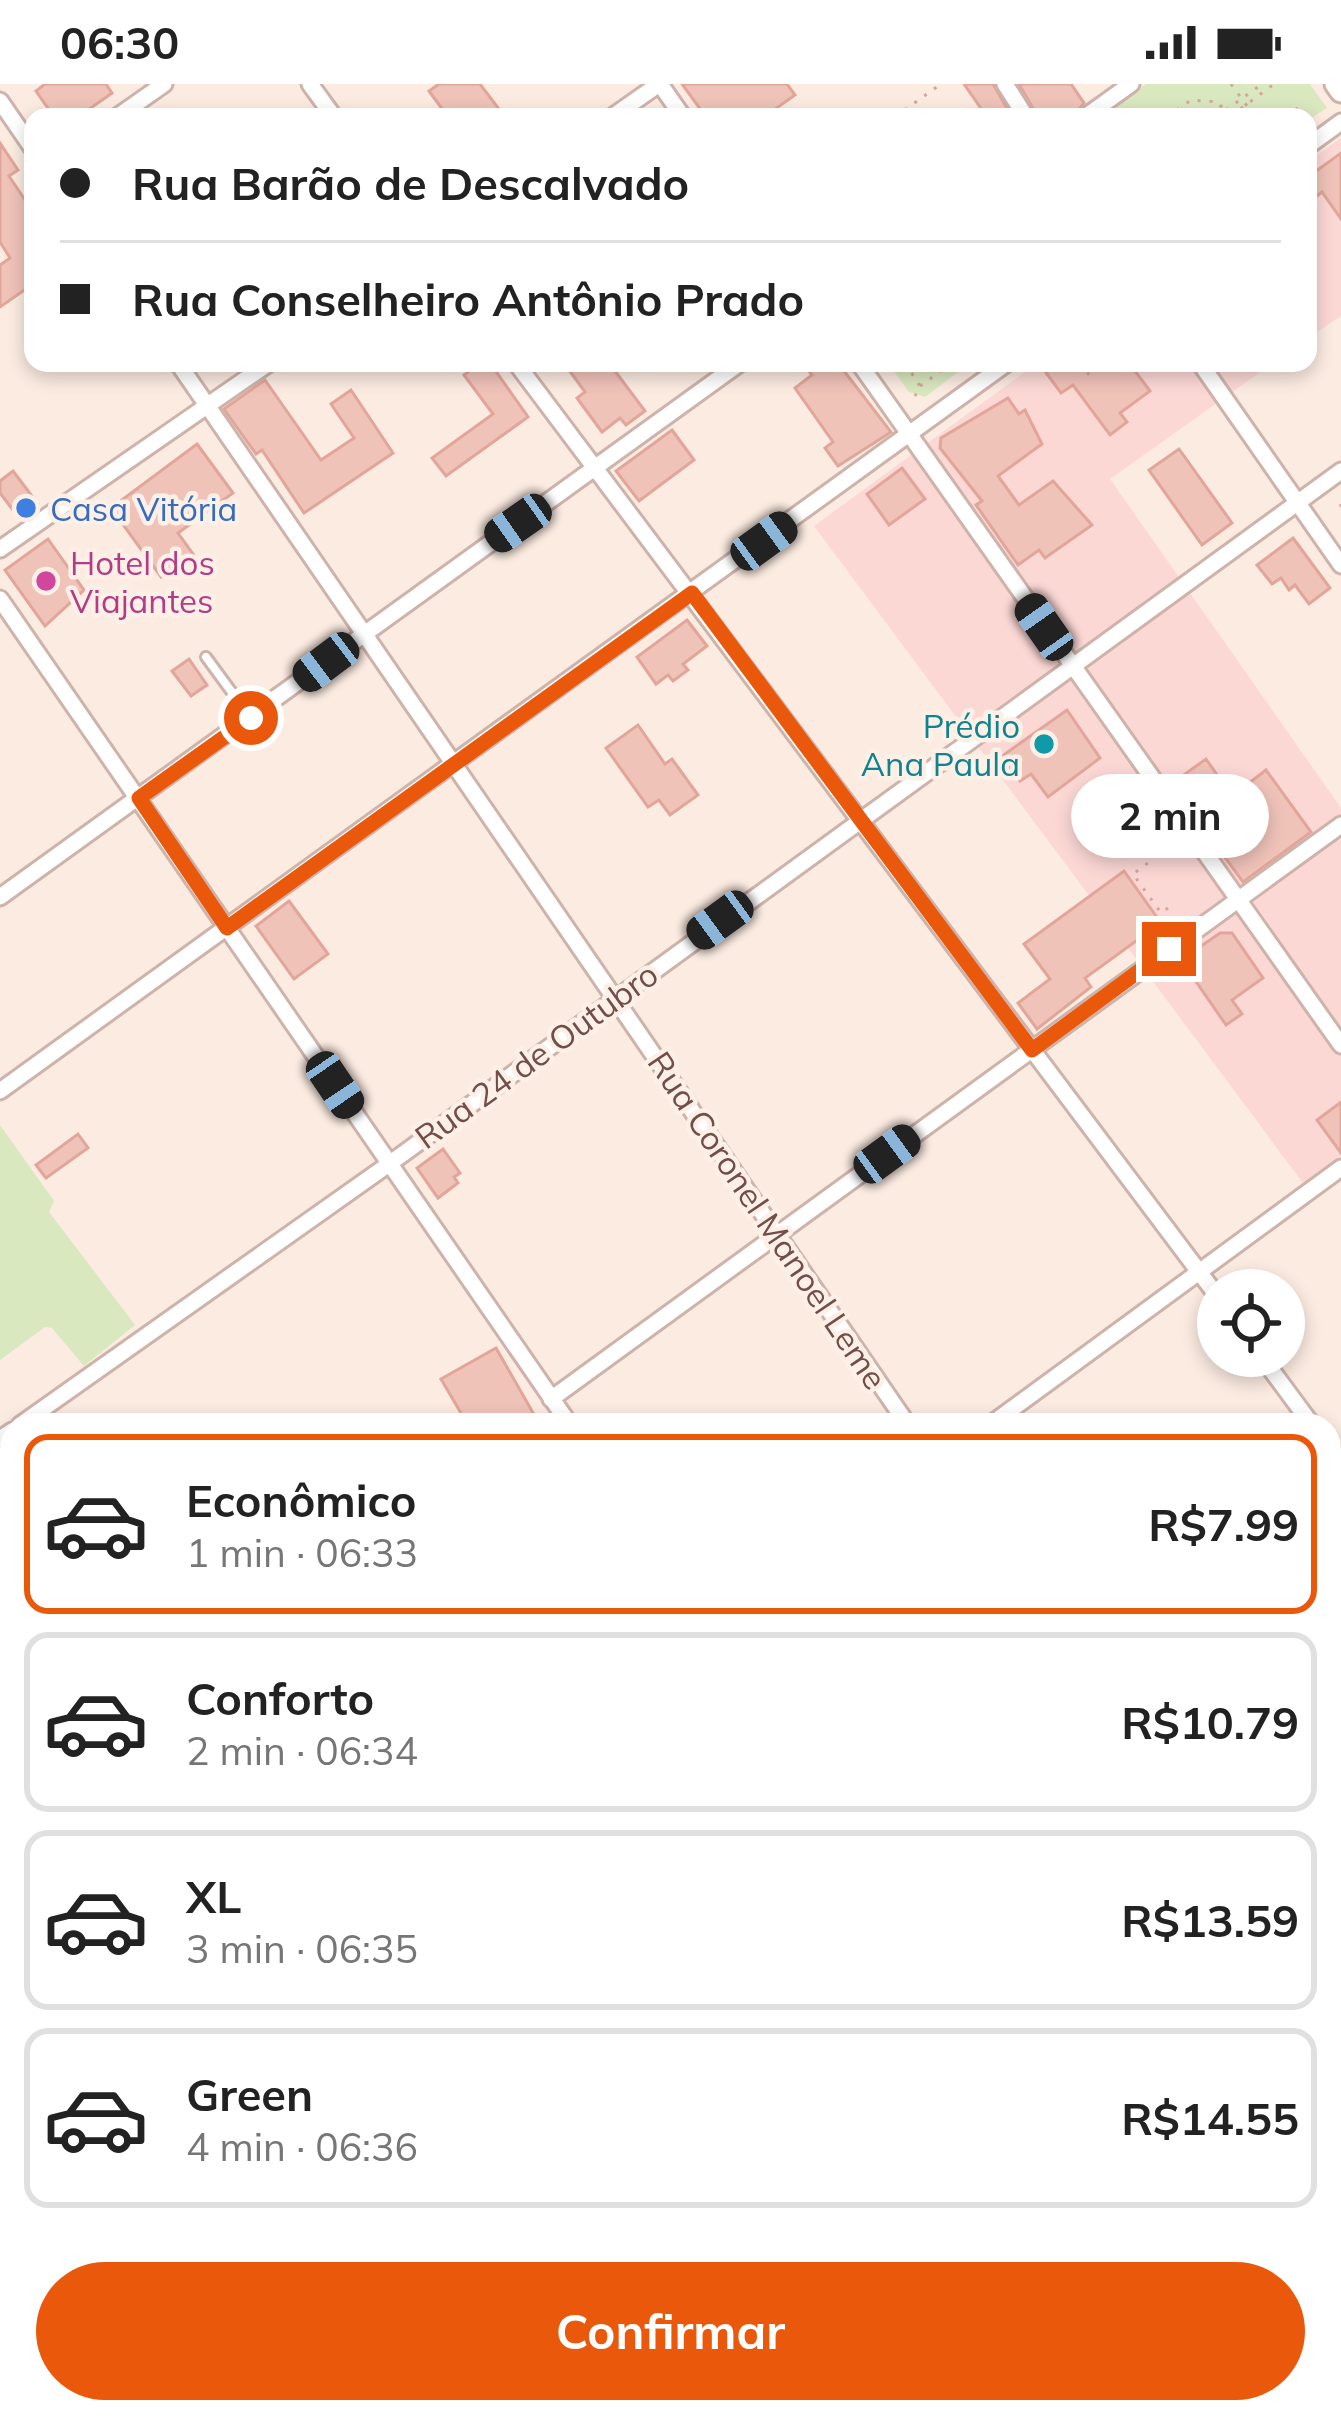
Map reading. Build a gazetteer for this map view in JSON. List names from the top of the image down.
{
  "streets": {
    "street": ["Rua 24 de Outubro", "Rua Coronel Manoel Leme"]
  },
  "crossings": [
    ["Rua 24 de Outubro", "Rua Coronel Manoel Leme"]
  ],
  "places": ["Casa Vitória", "Hotel dos Viajantes", "Prédio Ana Paula"],
  "page": {
    "status": "06:30",
    "banner": ["Rua Barão de Descalvado", "Rua Conselheiro Antônio Prado"],
    "bubble": "2 min",
    "list": [
      {
        "name": "Econômico",
        "note": "1 min · 06:33",
        "value": "R$7.99"
      },
      {
        "name": "Conforto",
        "note": "2 min · 06:34",
        "value": "R$10.79"
      },
      {
        "name": "XL",
        "note": "3 min · 06:35",
        "value": "R$13.59"
      },
      {
        "name": "Green",
        "note": "4 min · 06:36",
        "value": "R$14.55"
      }
    ],
    "buttons": "Confirmar"
  }
}
